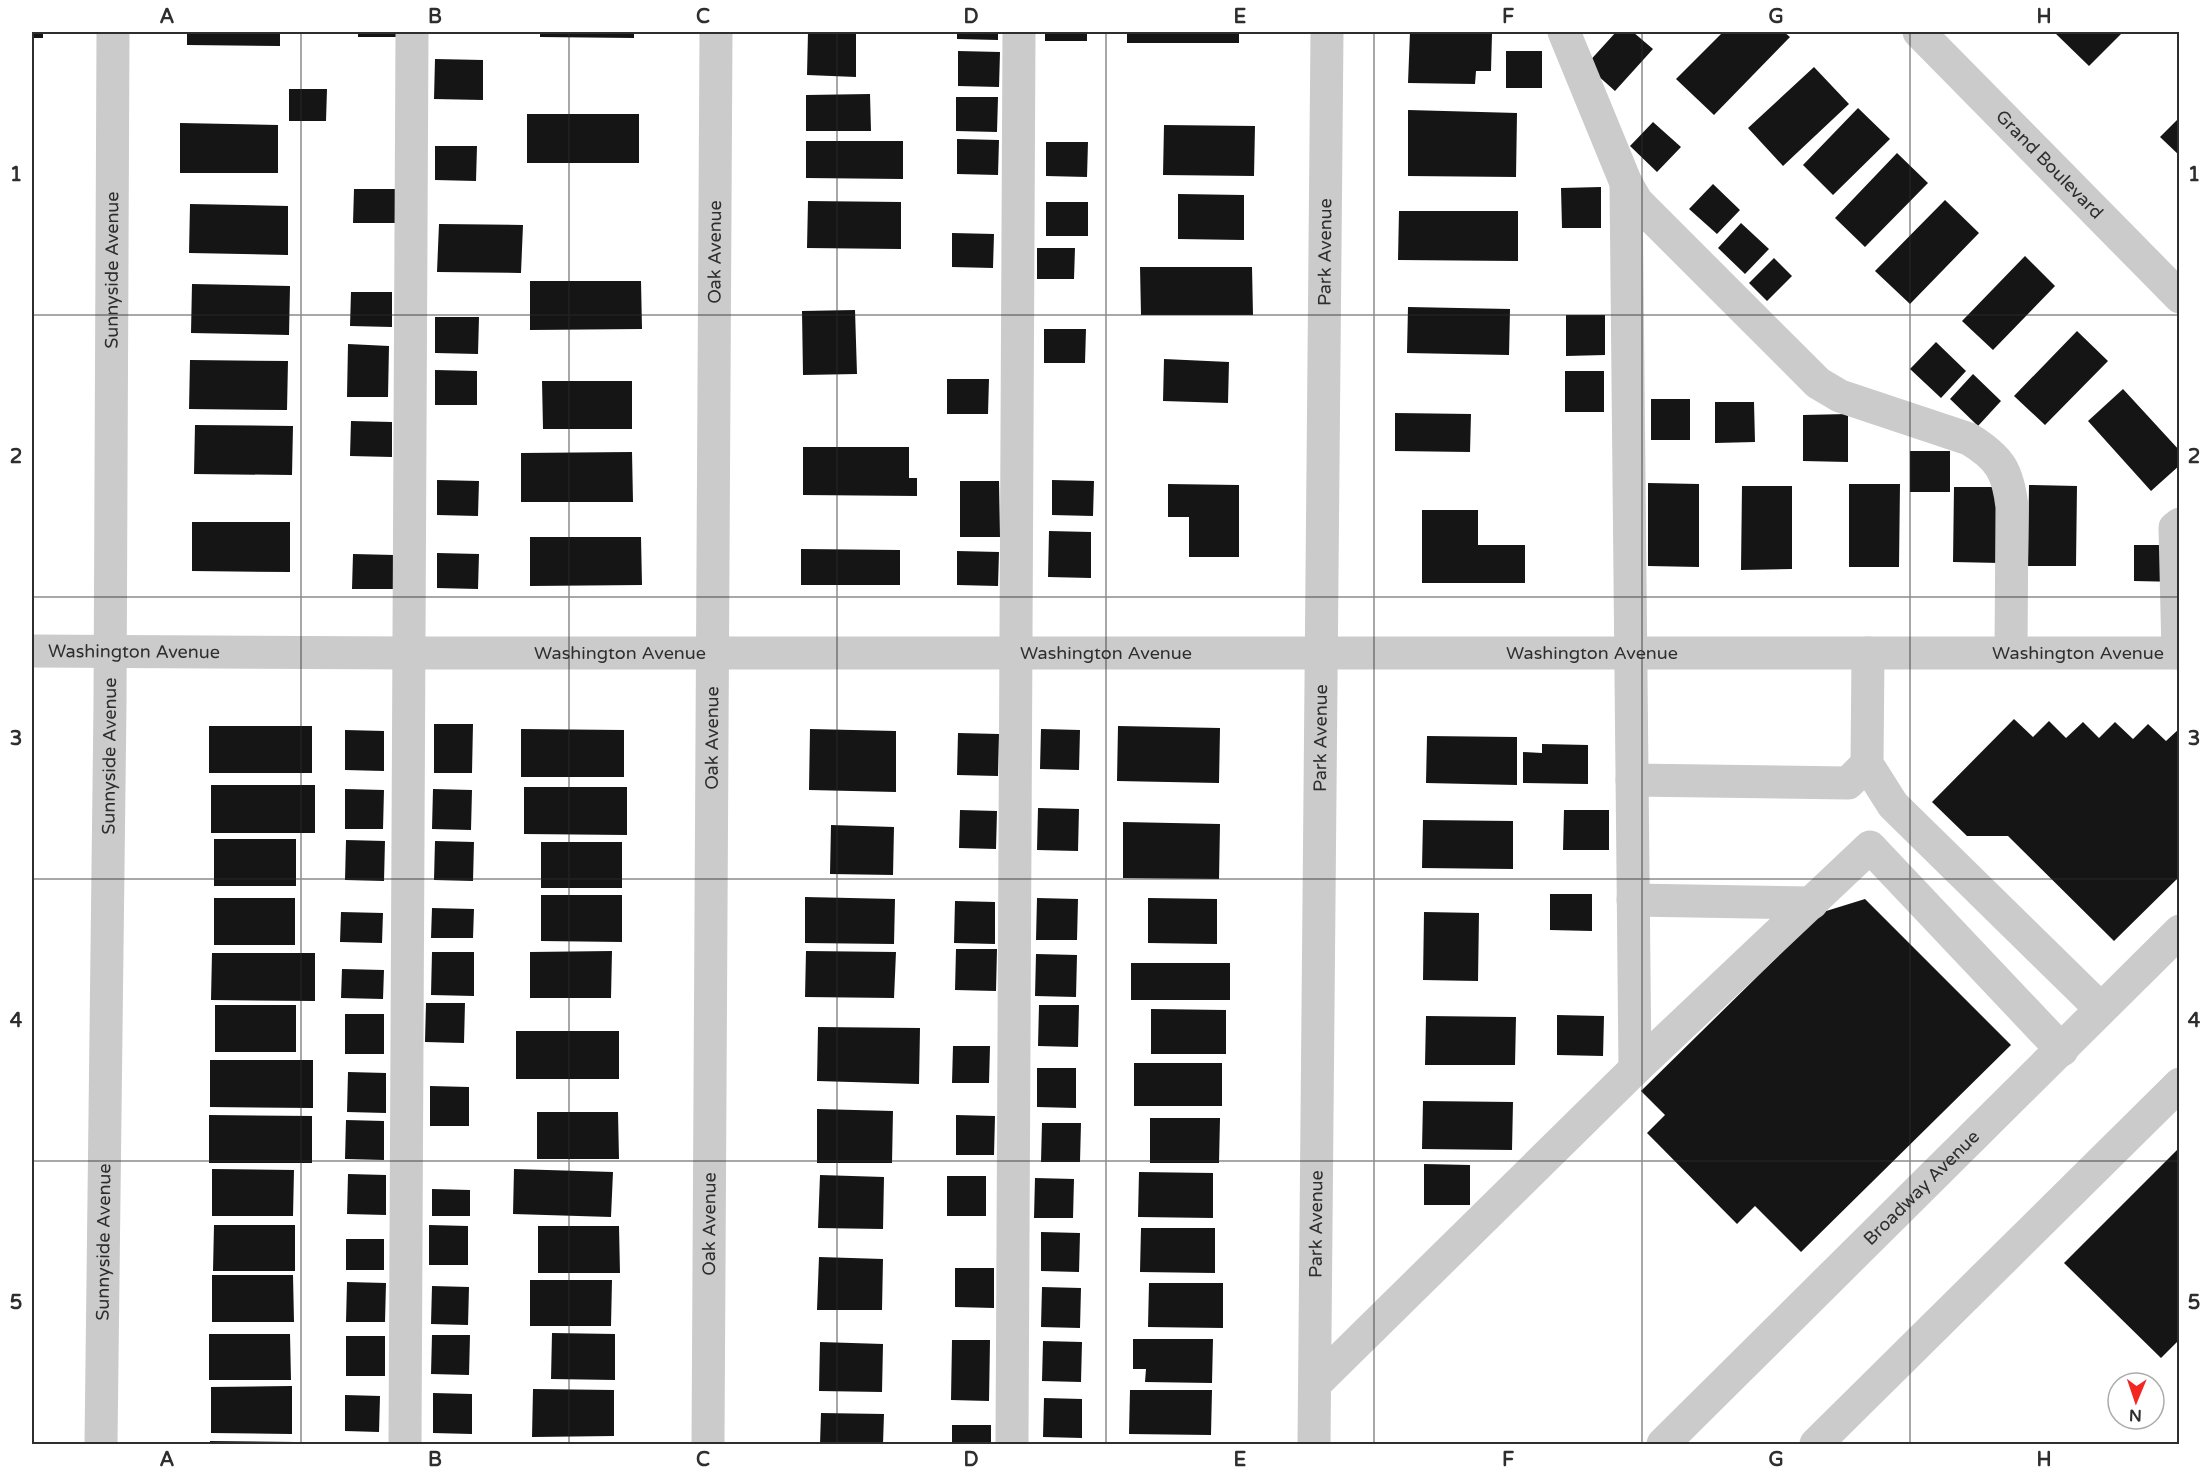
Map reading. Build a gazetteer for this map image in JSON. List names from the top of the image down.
{
  "streets": {
    "street": [
      "Grand Boulevard",
      "Oak Avenue",
      "Park Avenue",
      "Sunnyside Avenue",
      "Washington Avenue",
      "Broadway Avenue"
    ]
  },
  "crossings": [
    ["Oak Avenue", "Washington Avenue"],
    ["Park Avenue", "Washington Avenue"],
    ["Sunnyside Avenue", "Washington Avenue"]
  ],
  "north": "bottom",
  "grid": {
    "columns": [
      "A",
      "B",
      "C",
      "D",
      "E",
      "F",
      "G",
      "H"
    ],
    "rows": [
      "1",
      "2",
      "3",
      "4",
      "5"
    ]
  }
}
